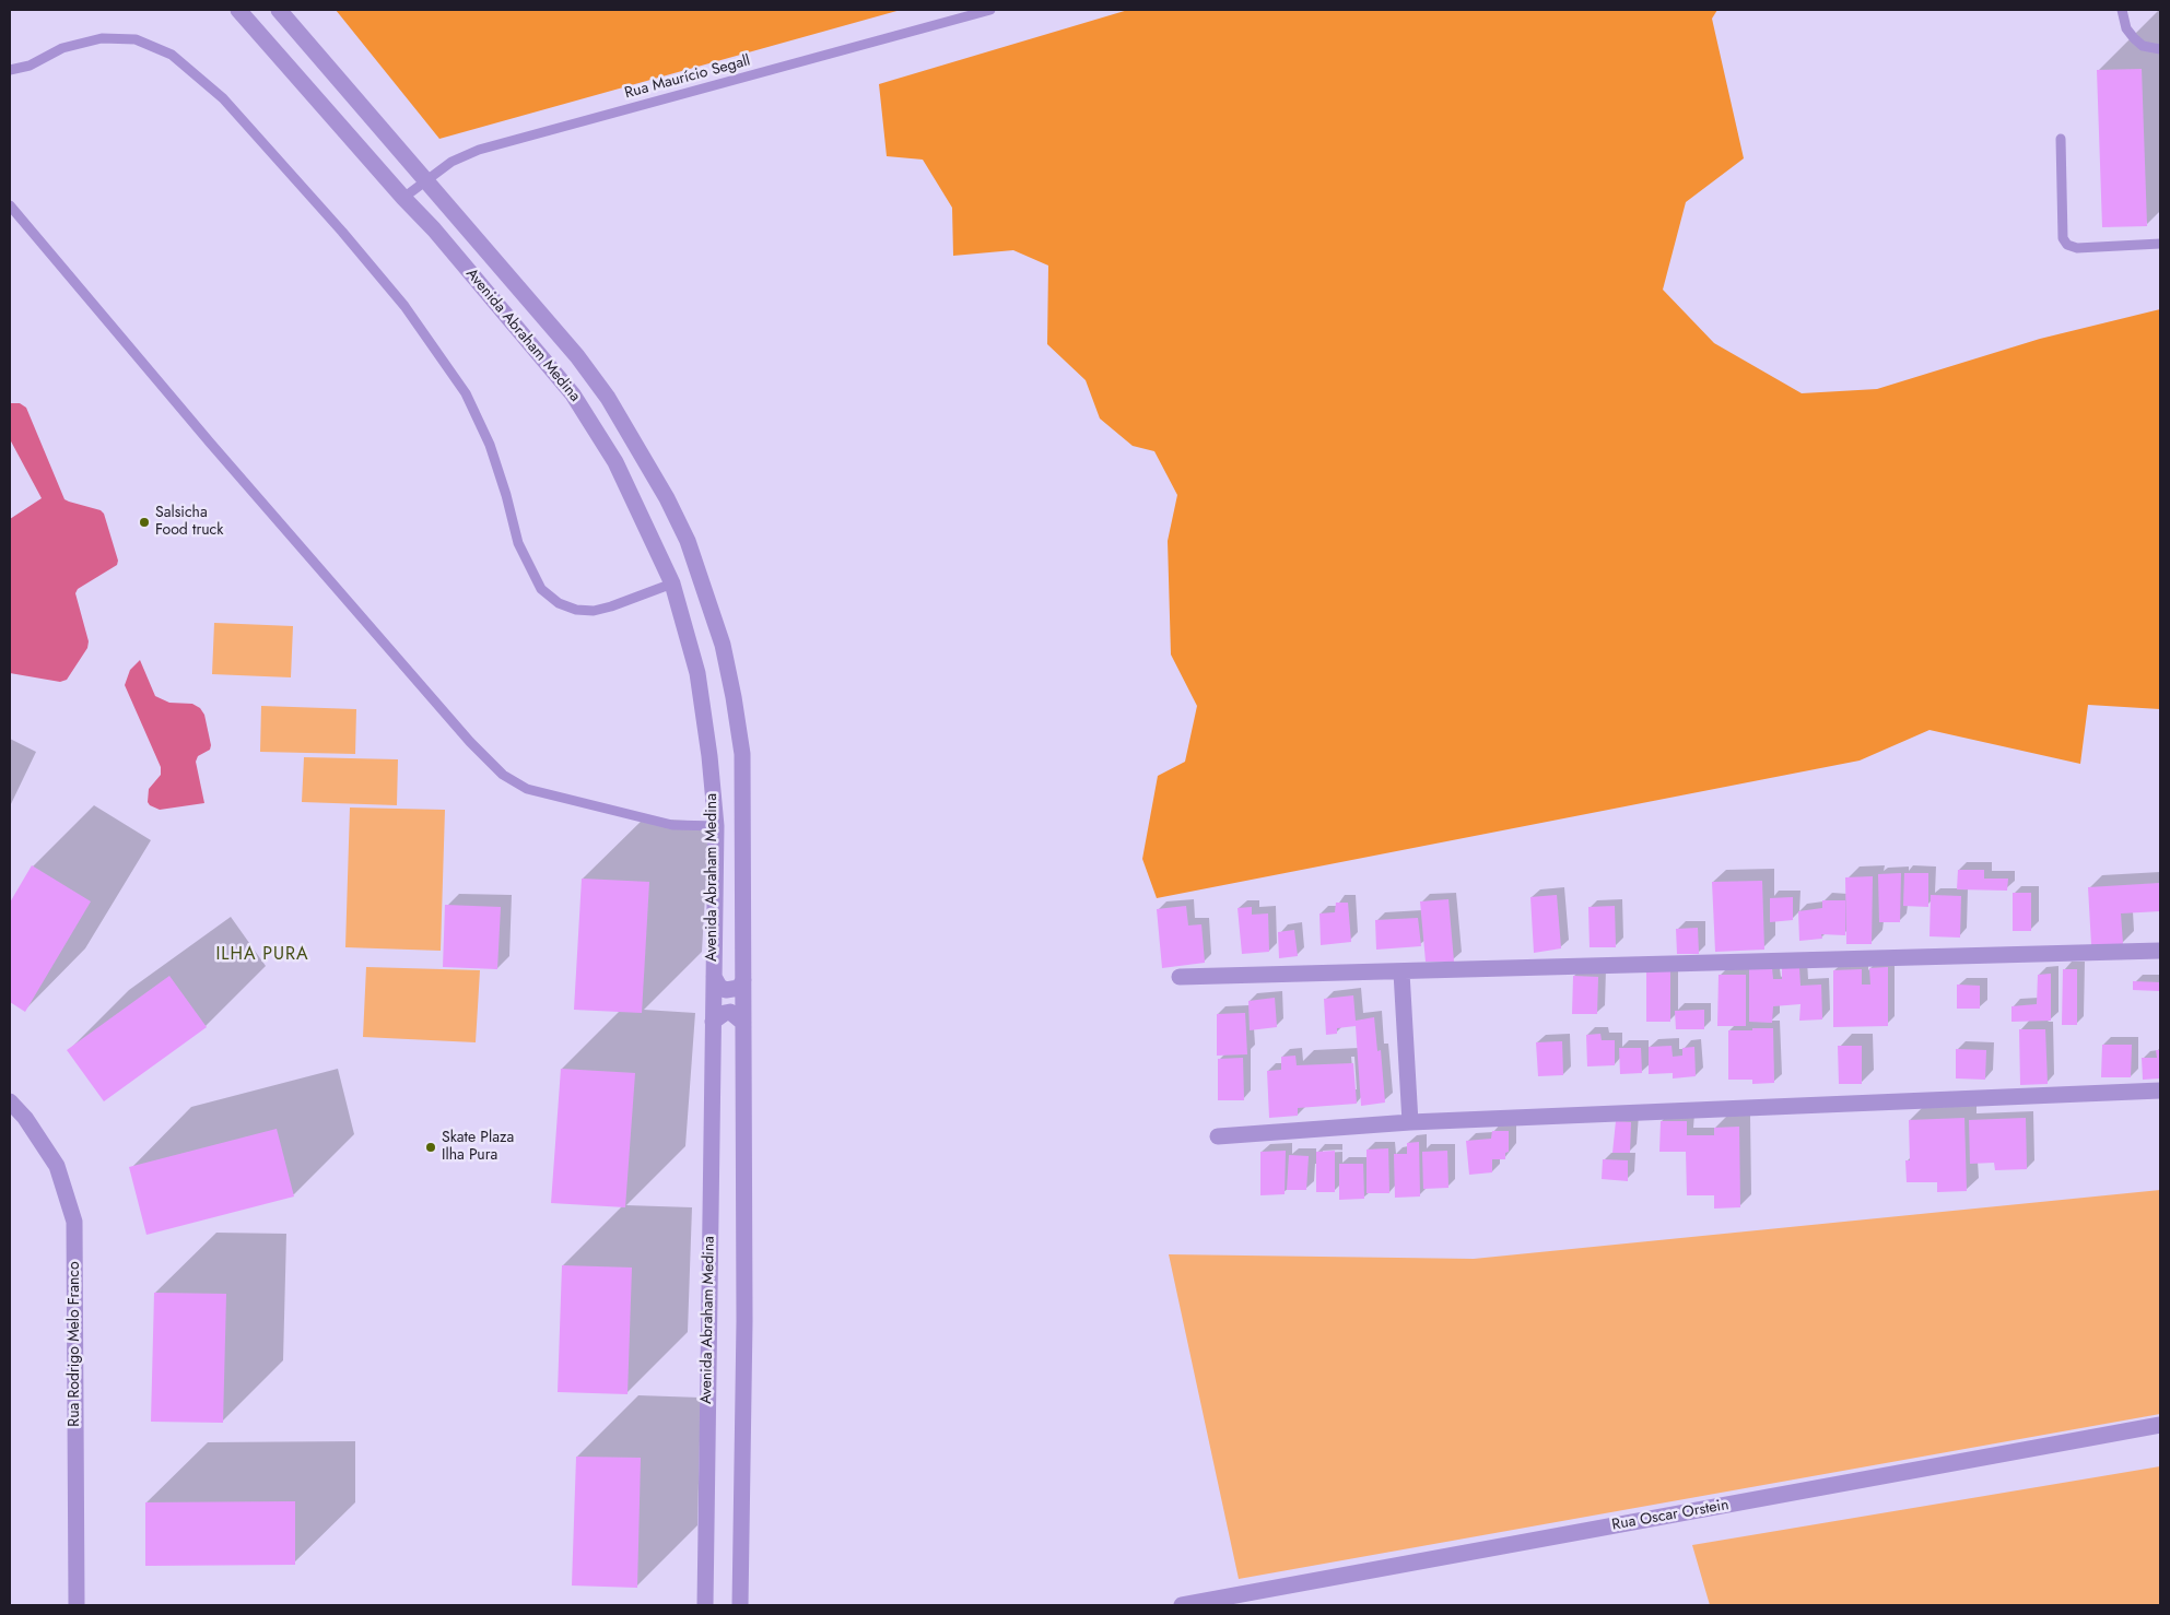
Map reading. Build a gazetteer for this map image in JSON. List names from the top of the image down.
{
  "streets": {
    "street": ["Avenida Abraham Medina", "Rua Rodrigo Melo Franco", "Rua Oscar Orstein"],
    "lane": ["Rua Maurício Segall"]
  },
  "crossings": [
    ["Rua Maurício Segall", "Avenida Abraham Medina"]
  ],
  "districts": ["ILHA PURA"],
  "places": ["Salsicha Food truck", "Skate Plaza Ilha Pura"]
}
